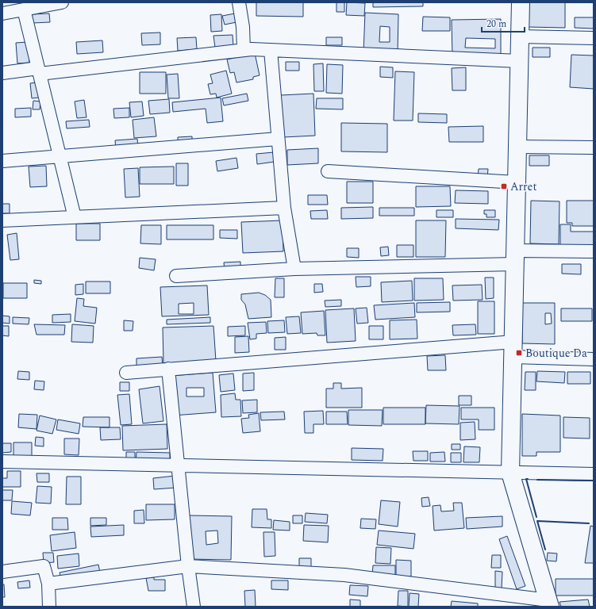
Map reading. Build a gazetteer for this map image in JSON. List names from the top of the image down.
{
  "places": {
    "transit": ["Arret", "Boutique Da"]
  },
  "scale_bar": "20 m"
}
